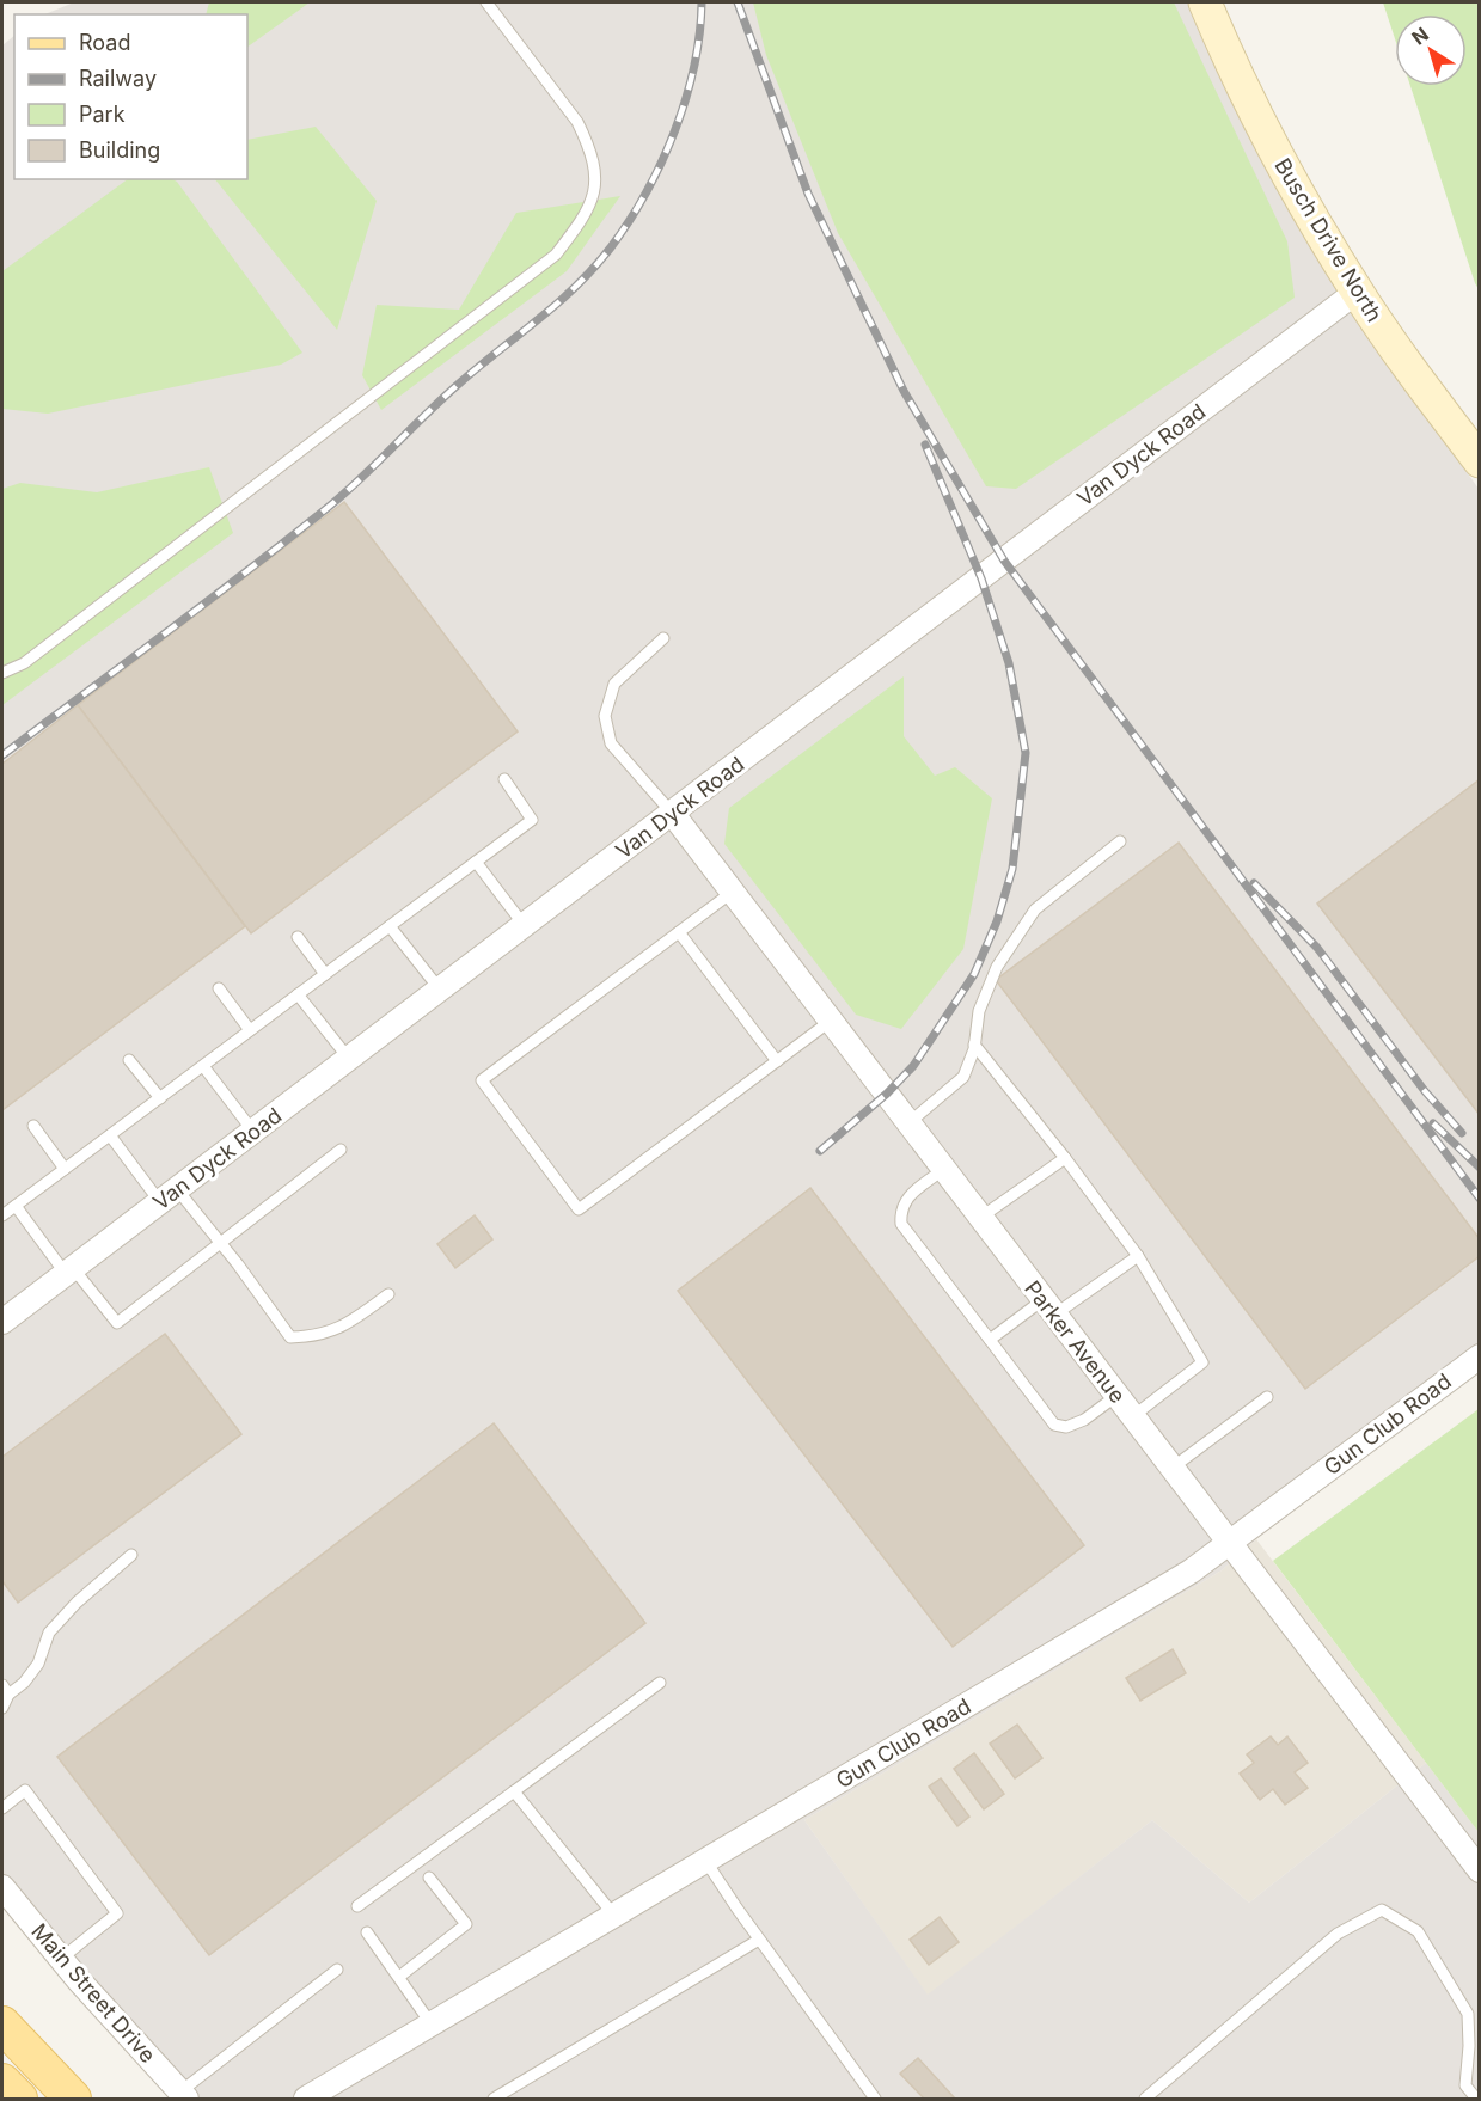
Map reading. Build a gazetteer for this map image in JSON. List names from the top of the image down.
{
  "streets": {
    "street": [
      "Busch Drive North",
      "Van Dyck Road",
      "Parker Avenue",
      "Gun Club Road",
      "Main Street Drive"
    ]
  },
  "crossings": [
    ["Busch Drive North", "Van Dyck Road"],
    ["Van Dyck Road", "Parker Avenue"],
    ["Parker Avenue", "Gun Club Road"]
  ],
  "legend": [
    "Road",
    "Railway",
    "Park",
    "Building"
  ],
  "north": "top left"
}
